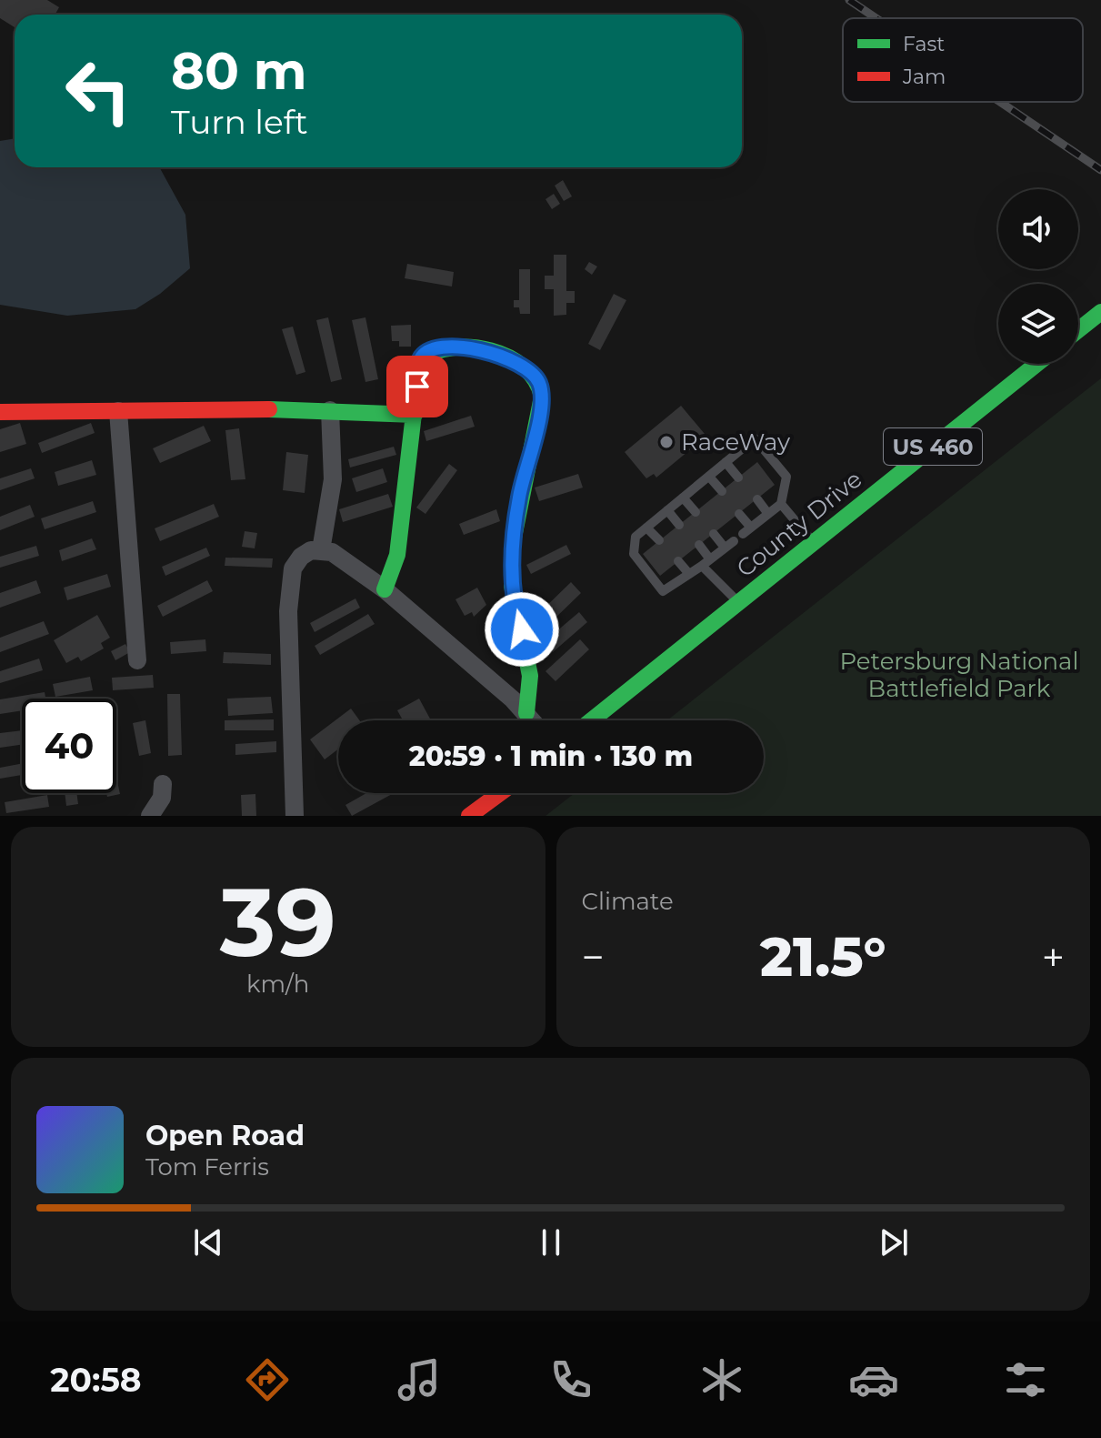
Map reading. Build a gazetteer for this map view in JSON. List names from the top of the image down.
{
  "streets": {
    "main road": ["US 460", "County Drive"]
  },
  "parks": ["Petersburg National Battlefield Park"],
  "places": ["RaceWay"],
  "legend": ["Fast", "Jam"],
  "page": {
    "turn": ["80 m", "Turn left"],
    "limit": "40",
    "trip": "20:59 · 1 min · 130 m",
    "tile": [
      ["39", "km/h"],
      "Climate"
    ],
    "heat": ["−", "21.5°", "+"],
    "song": ["Open Road", "Tom Ferris"],
    "tabs": "20:58"
  }
}
